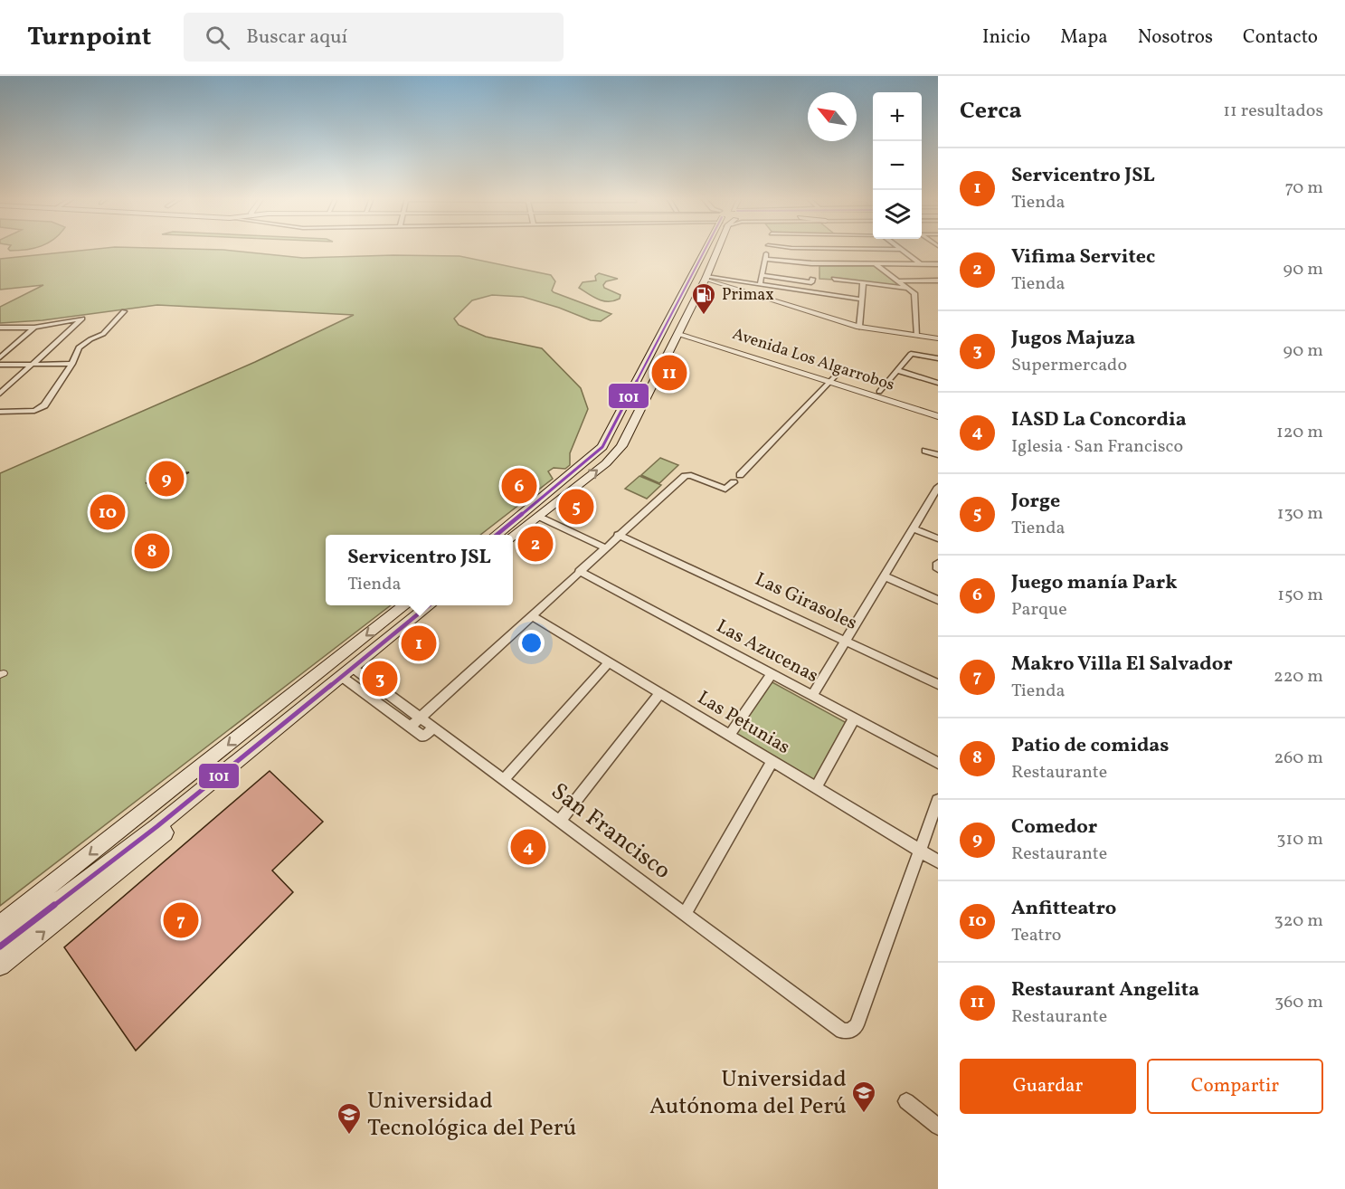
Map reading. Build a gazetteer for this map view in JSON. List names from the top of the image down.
{
  "streets": {
    "street": [
      "Avenida Los Algarrobos",
      "Las Girasoles",
      "Las Azucenas",
      "Las Petunias",
      "San Francisco"
    ]
  },
  "crossings": [
    ["Las Petunias", "San Francisco"]
  ],
  "places": {
    "fuel station": ["Primax"],
    "school or university": ["Universidad Autónoma del Perú", "Universidad Tecnológica del Perú"]
  },
  "lines": ["transit line 101"],
  "north": "top left",
  "page": {
    "header": "Turnpoint",
    "search": "Buscar aquí",
    "nav": [
      "Inicio",
      "Mapa",
      "Nosotros",
      "Contacto"
    ],
    "heading": ["Cerca", "11 resultados"],
    "map_buttons": ["+", "−"],
    "list": [
      {
        "mark": "1",
        "name": "Servicentro JSL",
        "note": "Tienda",
        "value": "70 m"
      },
      {
        "mark": "2",
        "name": "Vifima Servitec",
        "note": "Tienda",
        "value": "90 m"
      },
      {
        "mark": "3",
        "name": "Jugos Majuza",
        "note": "Supermercado",
        "value": "90 m"
      },
      {
        "mark": "4",
        "name": "IASD La Concordia",
        "note": "Iglesia · San Francisco",
        "value": "120 m"
      },
      {
        "mark": "5",
        "name": "Jorge",
        "note": "Tienda",
        "value": "130 m"
      },
      {
        "mark": "6",
        "name": "Juego manía Park",
        "note": "Parque",
        "value": "150 m"
      },
      {
        "mark": "7",
        "name": "Makro Villa El Salvador",
        "note": "Tienda",
        "value": "220 m"
      },
      {
        "mark": "8",
        "name": "Patio de comidas",
        "note": "Restaurante",
        "value": "260 m"
      },
      {
        "mark": "9",
        "name": "Comedor",
        "note": "Restaurante",
        "value": "310 m"
      },
      {
        "mark": "10",
        "name": "Anfitteatro",
        "note": "Teatro",
        "value": "320 m"
      },
      {
        "mark": "11",
        "name": "Restaurant Angelita",
        "note": "Restaurante",
        "value": "360 m"
      }
    ],
    "pins": [
      "11",
      "9",
      "6",
      "5",
      "10",
      "2",
      "8",
      "1",
      "3",
      "4",
      "7"
    ],
    "popup": ["Servicentro JSL", "Tienda"],
    "buttons": ["Guardar", "Compartir"]
  }
}
